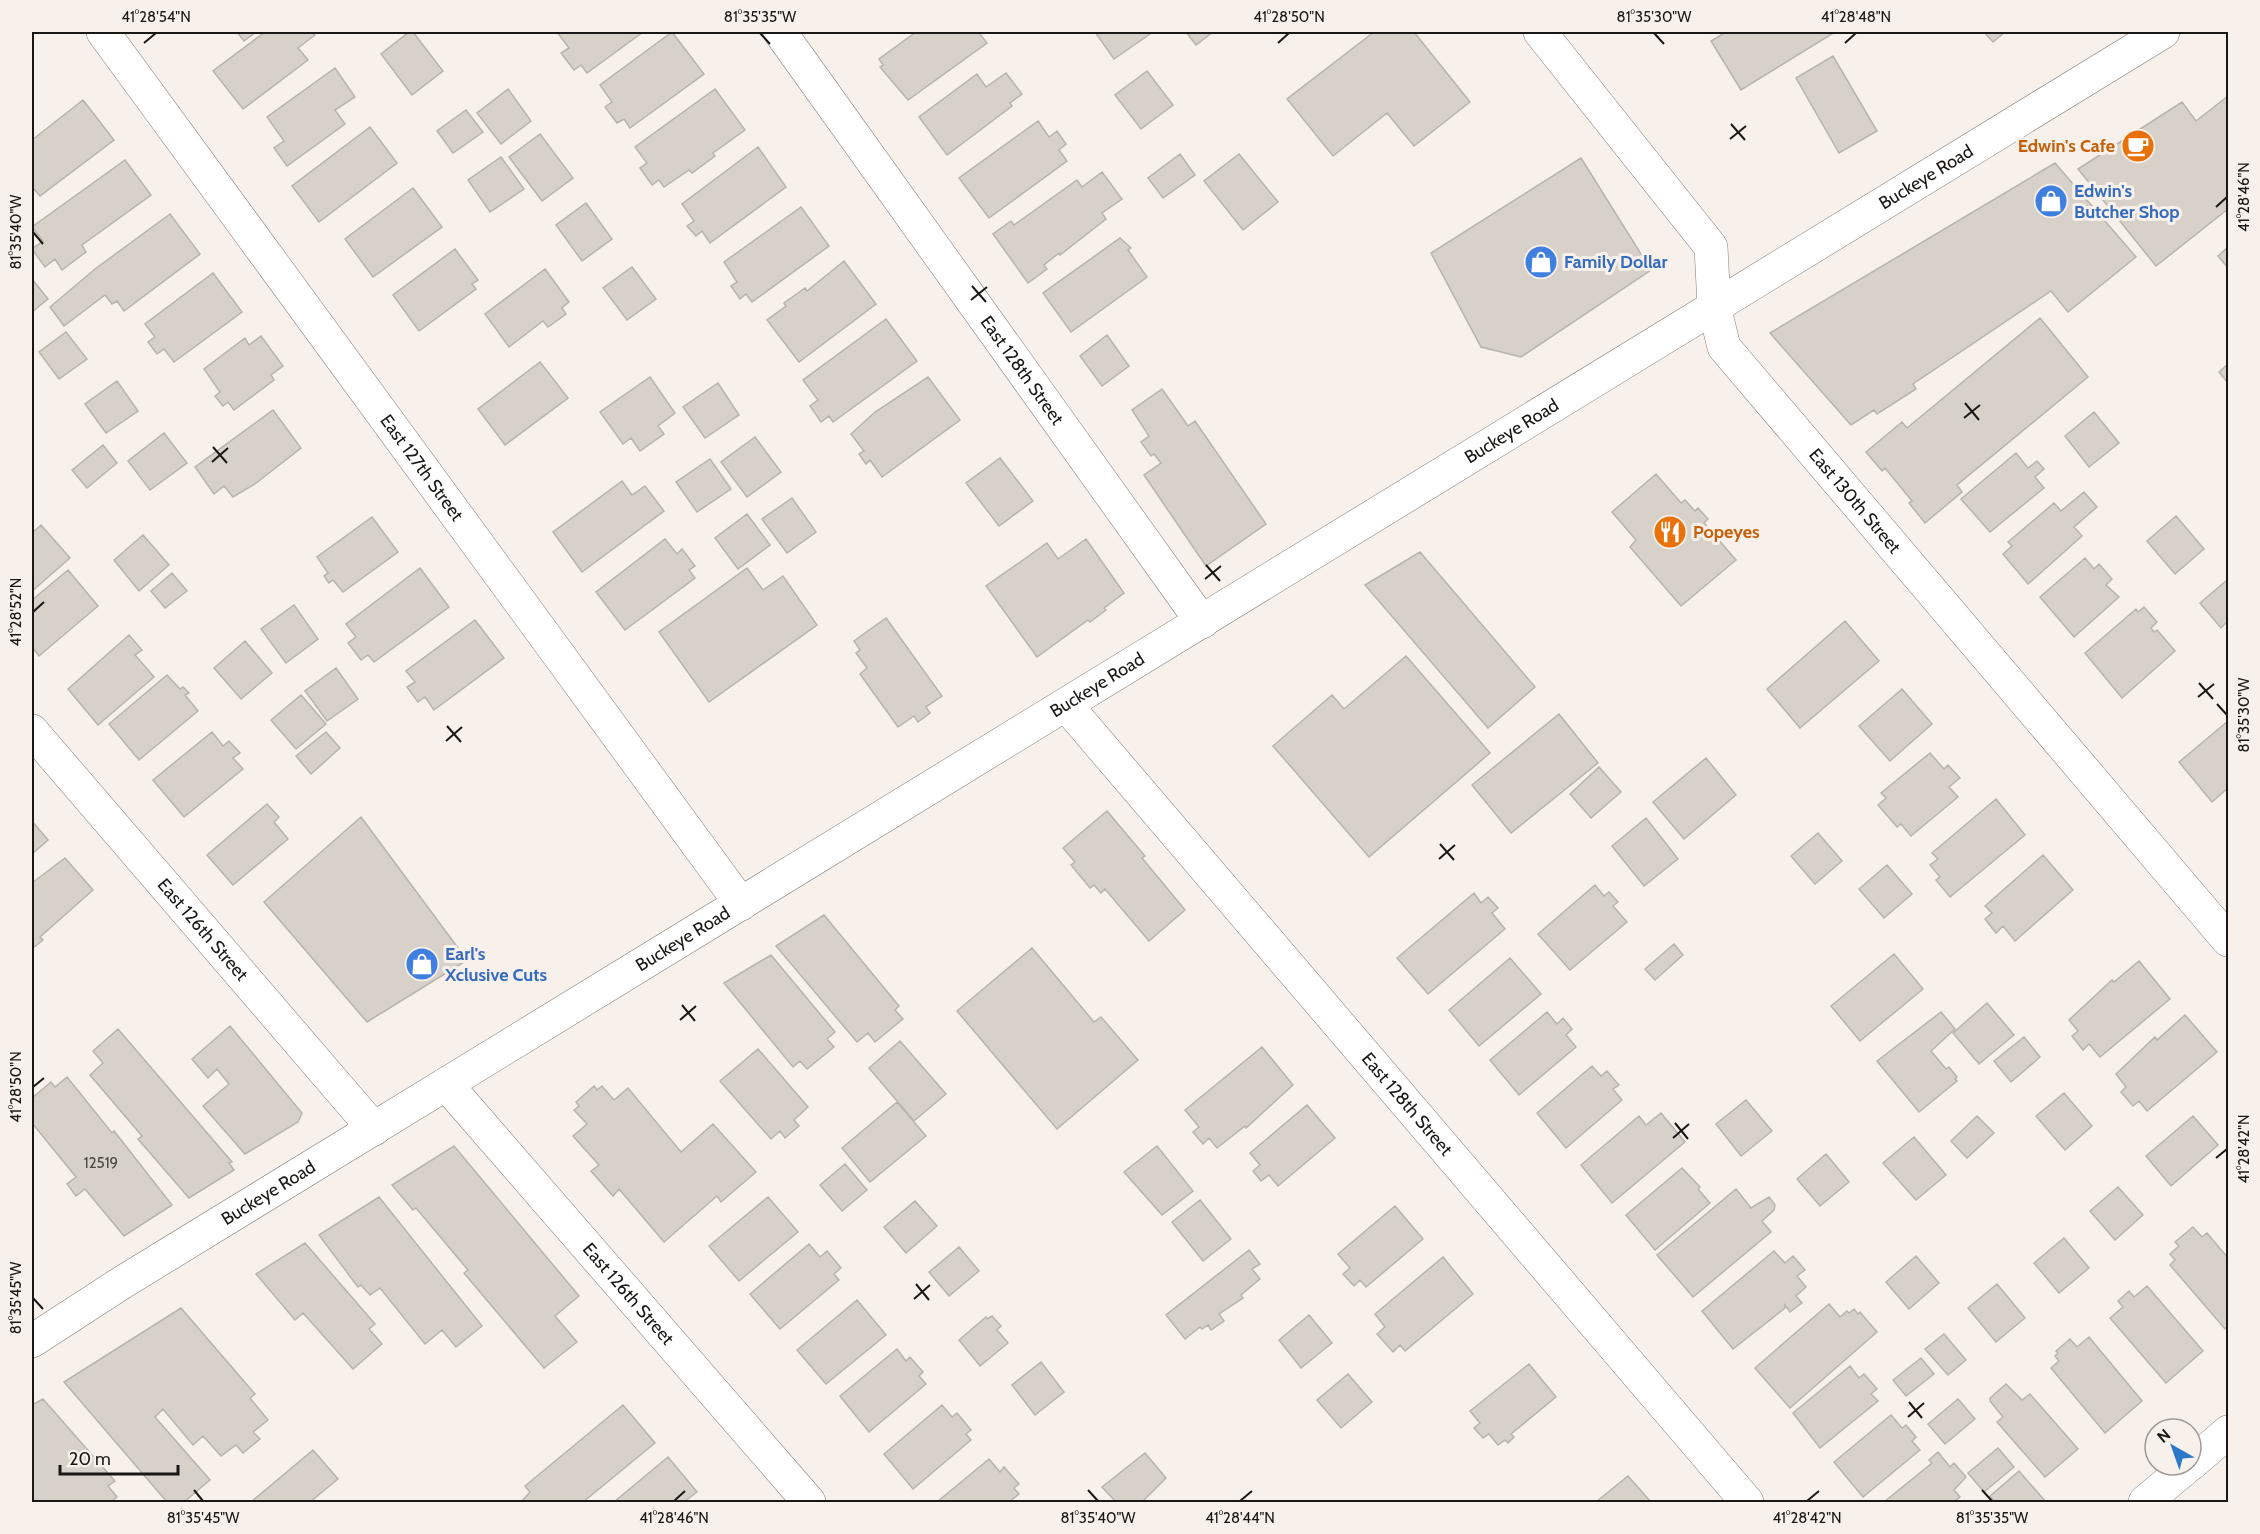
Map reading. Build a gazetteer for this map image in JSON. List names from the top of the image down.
{
  "streets": {
    "street": [
      "Buckeye Road",
      "East 128th Street",
      "East 127th Street",
      "East 130th Street",
      "East 126th Street"
    ]
  },
  "crossings": [
    ["Buckeye Road", "East 128th Street"],
    ["Buckeye Road", "East 127th Street"],
    ["Buckeye Road", "East 130th Street"],
    ["Buckeye Road", "East 126th Street"]
  ],
  "places": {
    "cafe": ["Edwin's Cafe"],
    "shop": ["Edwin's Butcher Shop", "Family Dollar", "Earl's Xclusive Cuts"],
    "restaurant": ["Popeyes"]
  },
  "house_numbers": ["12519"],
  "scale_bar": "20 m",
  "north": "top left",
  "coordinates": [
    "41°28'54\"N",
    "81°35'35\"W",
    "41°28'50\"N",
    "81°35'30\"W",
    "41°28'48\"N",
    "41°28'46\"N",
    "81°35'40\"W",
    "41°28'52\"N",
    "41°28'42\"N",
    "81°35'45\"W",
    "41°28'44\"N"
  ]
}
